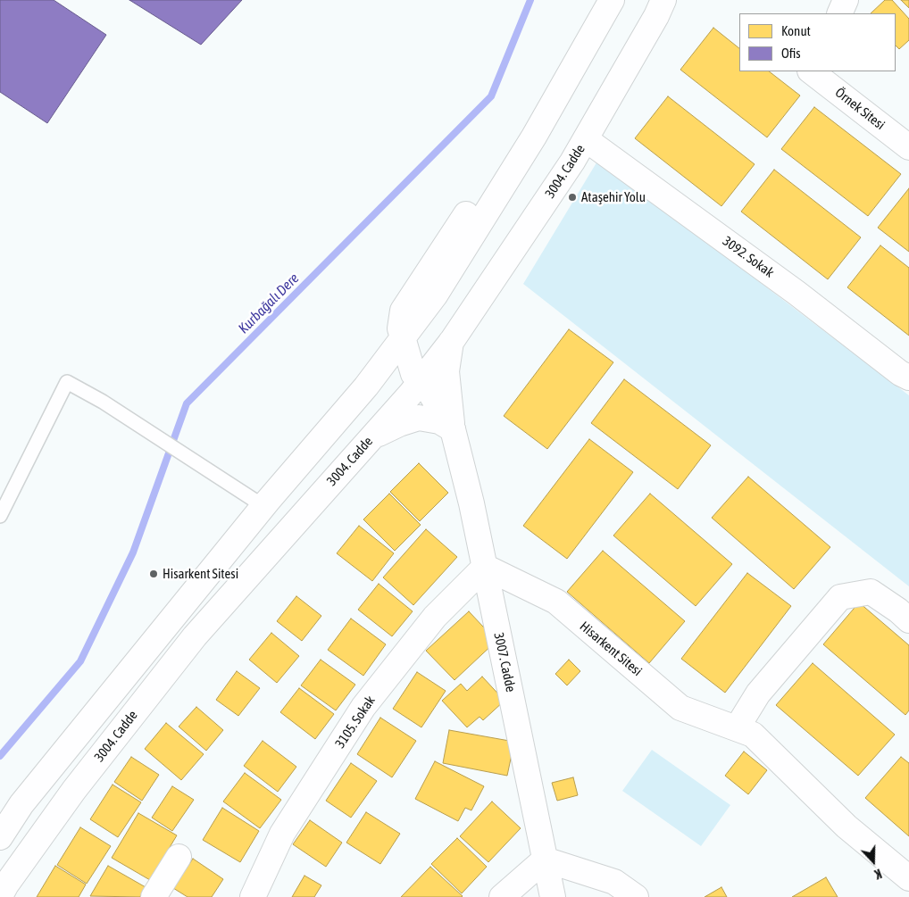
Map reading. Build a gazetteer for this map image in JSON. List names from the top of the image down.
{
  "streets": {
    "main road": [
      "Örnek Sitesi",
      "3004. Cadde",
      "3092. Sokak",
      "Hisarkent Sitesi",
      "3007. Cadde",
      "3105. Sokak"
    ]
  },
  "crossings": [
    ["3004. Cadde", "3092. Sokak"],
    ["Hisarkent Sitesi", "3007. Cadde"],
    ["Hisarkent Sitesi", "3105. Sokak"],
    ["3007. Cadde", "3105. Sokak"]
  ],
  "water": ["Kurbağalı Dere"],
  "places": ["Ataşehir Yolu", "Hisarkent Sitesi"],
  "legend": ["Konut", "Ofis"],
  "north": "bottom"
}
